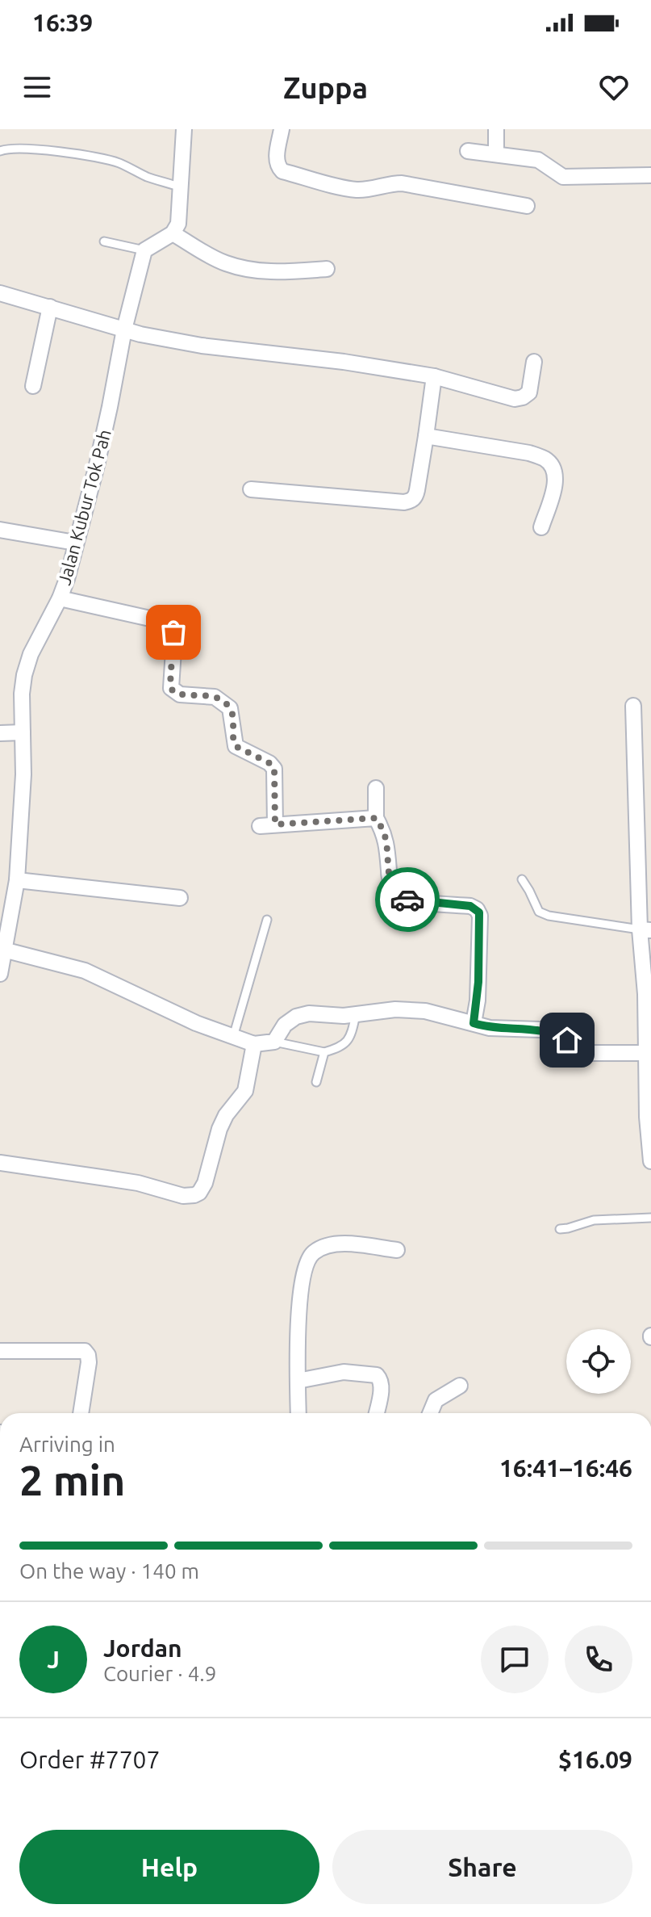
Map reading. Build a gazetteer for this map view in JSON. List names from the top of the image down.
{
  "streets": {
    "street": ["Jalan Kubur Tok Pah"]
  },
  "page": {
    "status": "16:39",
    "header": "Zuppa",
    "heading": ["2 min", "Arriving in", "16:41–16:46"],
    "panel": [
      "Jordan",
      "Courier · 4.9",
      "Order #7707",
      "$16.09"
    ],
    "bar": "On the way · 140 m",
    "round": "J",
    "buttons": ["Help", "Share"]
  }
}
